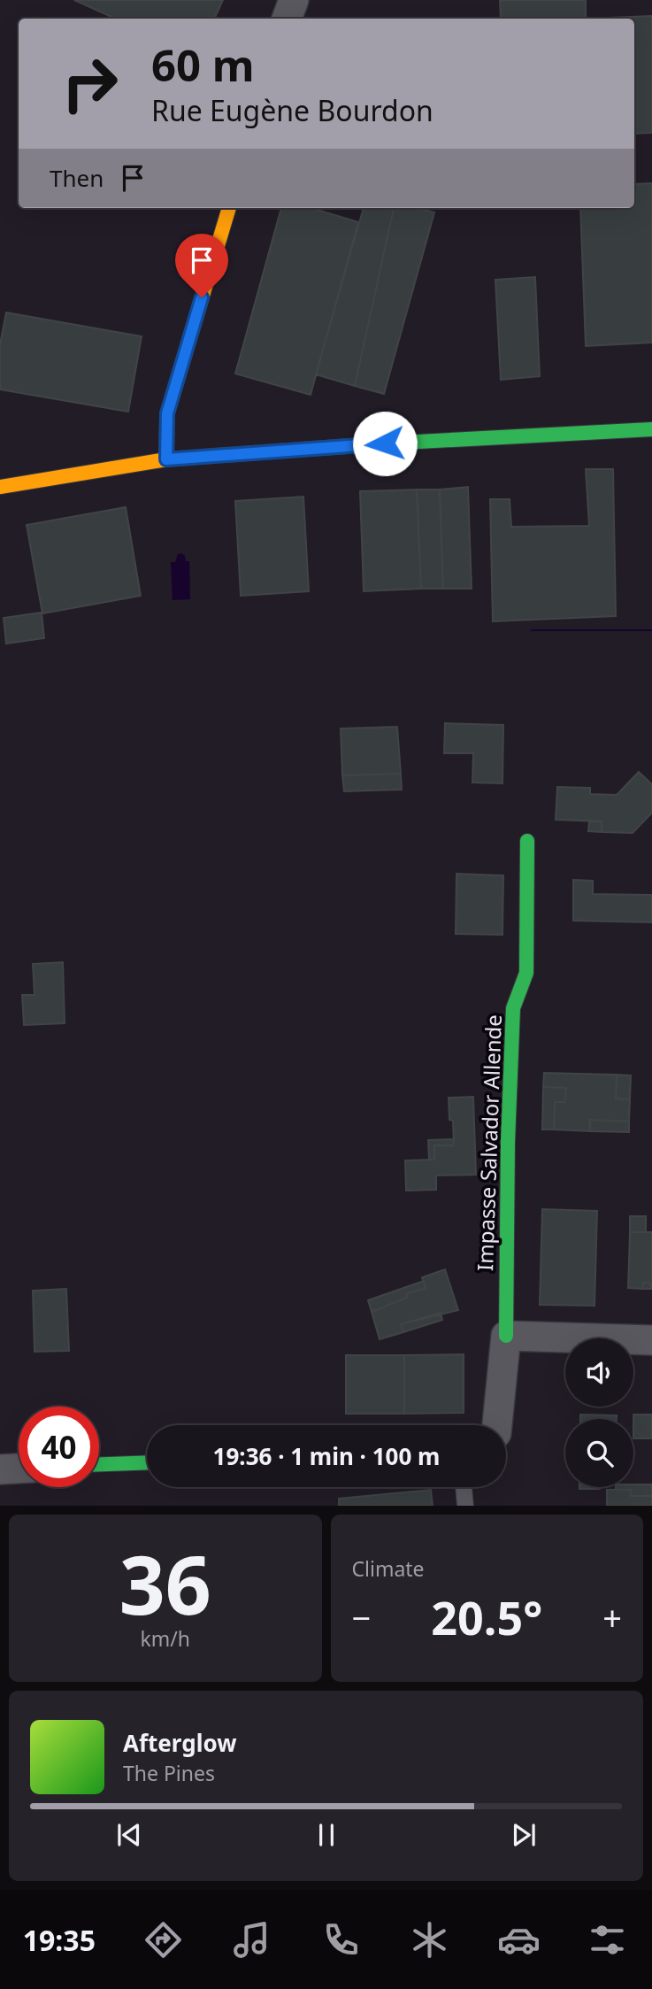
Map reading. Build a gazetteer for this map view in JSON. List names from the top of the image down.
{
  "streets": {
    "street": ["Impasse Salvador Allende"]
  },
  "page": {
    "turn": ["60 m", "Rue Eugène Bourdon"],
    "then": "Then",
    "limit": "40",
    "trip": "19:36 · 1 min · 100 m",
    "tile": [
      ["36", "km/h"],
      "Climate"
    ],
    "heat": ["−", "20.5°", "+"],
    "song": ["Afterglow", "The Pines"],
    "tabs": "19:35"
  }
}
